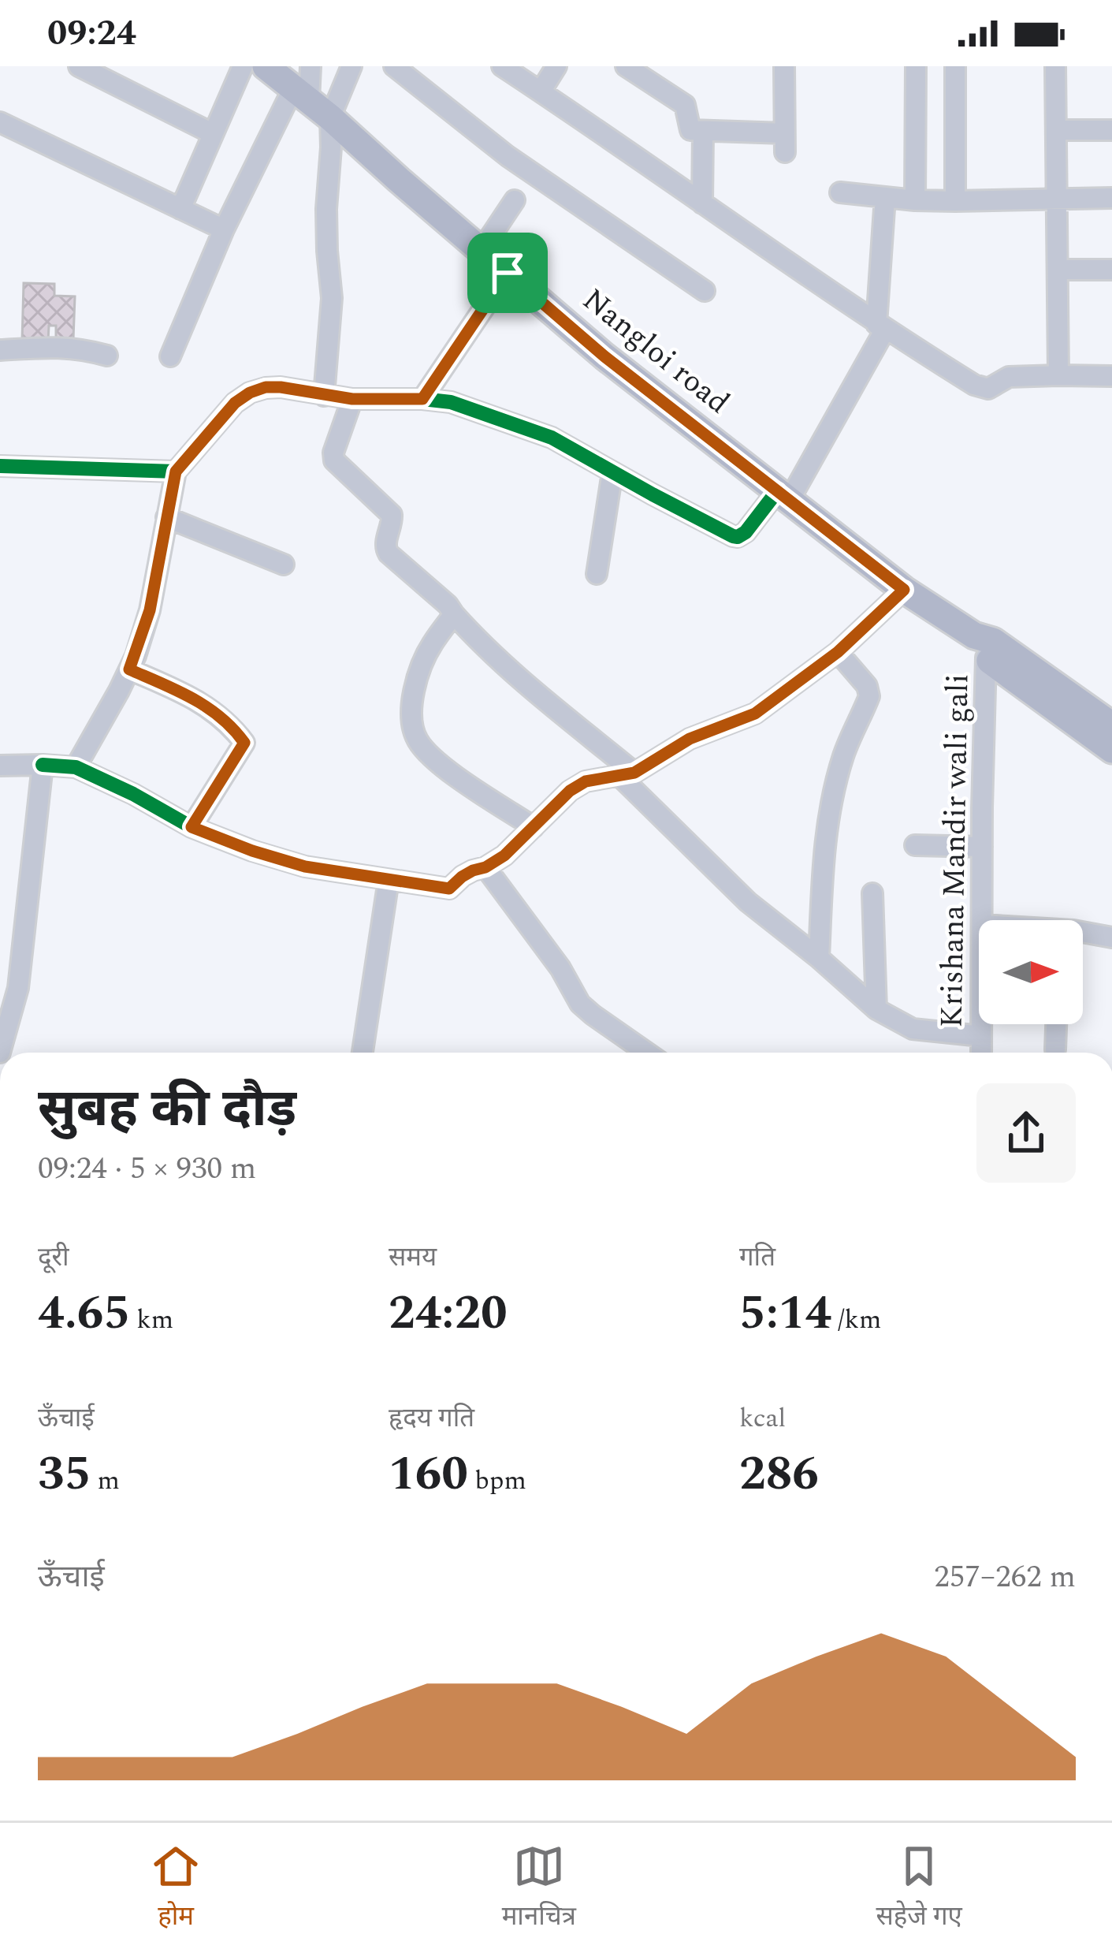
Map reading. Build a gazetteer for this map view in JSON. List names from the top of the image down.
{
  "streets": {
    "main road": ["Nangloi road"],
    "street": ["Krishana Mandir wali gali"]
  },
  "crossings": [
    ["Nangloi road", "Krishana Mandir wali gali"]
  ],
  "north": "right",
  "page": {
    "status": "09:24",
    "heading": ["सुबह की दौड़", "09:24 · 5 × 930 m"],
    "stats": [
      ["दूरी", "4.65 km"],
      ["समय", "24:20"],
      ["गति", "5:14 /km"],
      ["ऊँचाई", "35 m"],
      ["हृदय गति", "160 bpm"],
      ["kcal", "286"]
    ],
    "chart": ["ऊँचाई", "257–262 m"],
    "tabs": ["होम", "मानचित्र", "सहेजे गए"]
  }
}
